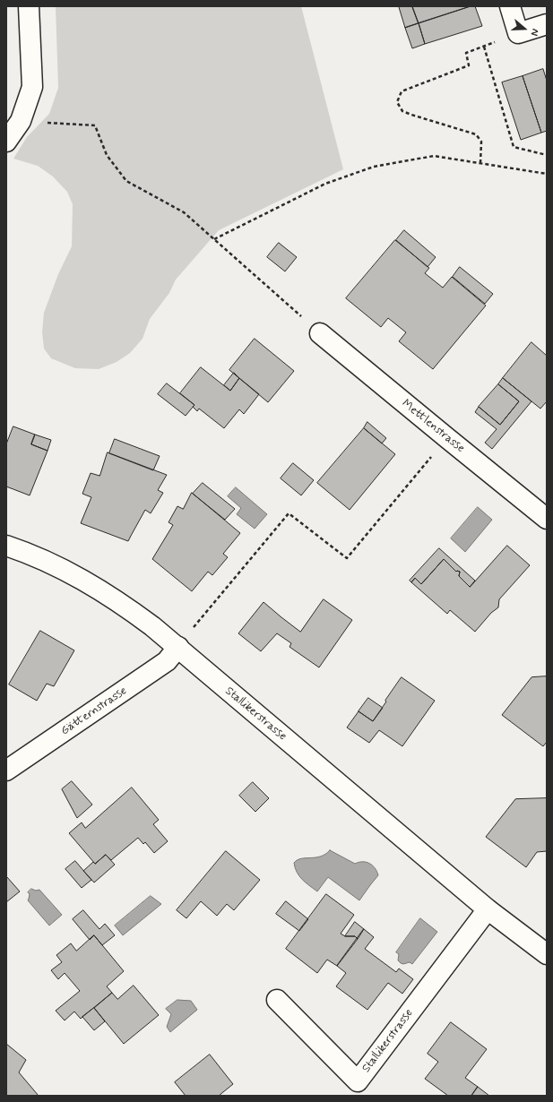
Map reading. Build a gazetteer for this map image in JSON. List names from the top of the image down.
{
  "streets": {
    "street": ["Mettlenstrasse", "Gätternstrasse", "Stallikerstrasse"]
  },
  "crossings": [
    ["Gätternstrasse", "Stallikerstrasse"]
  ],
  "north": "right"
}
